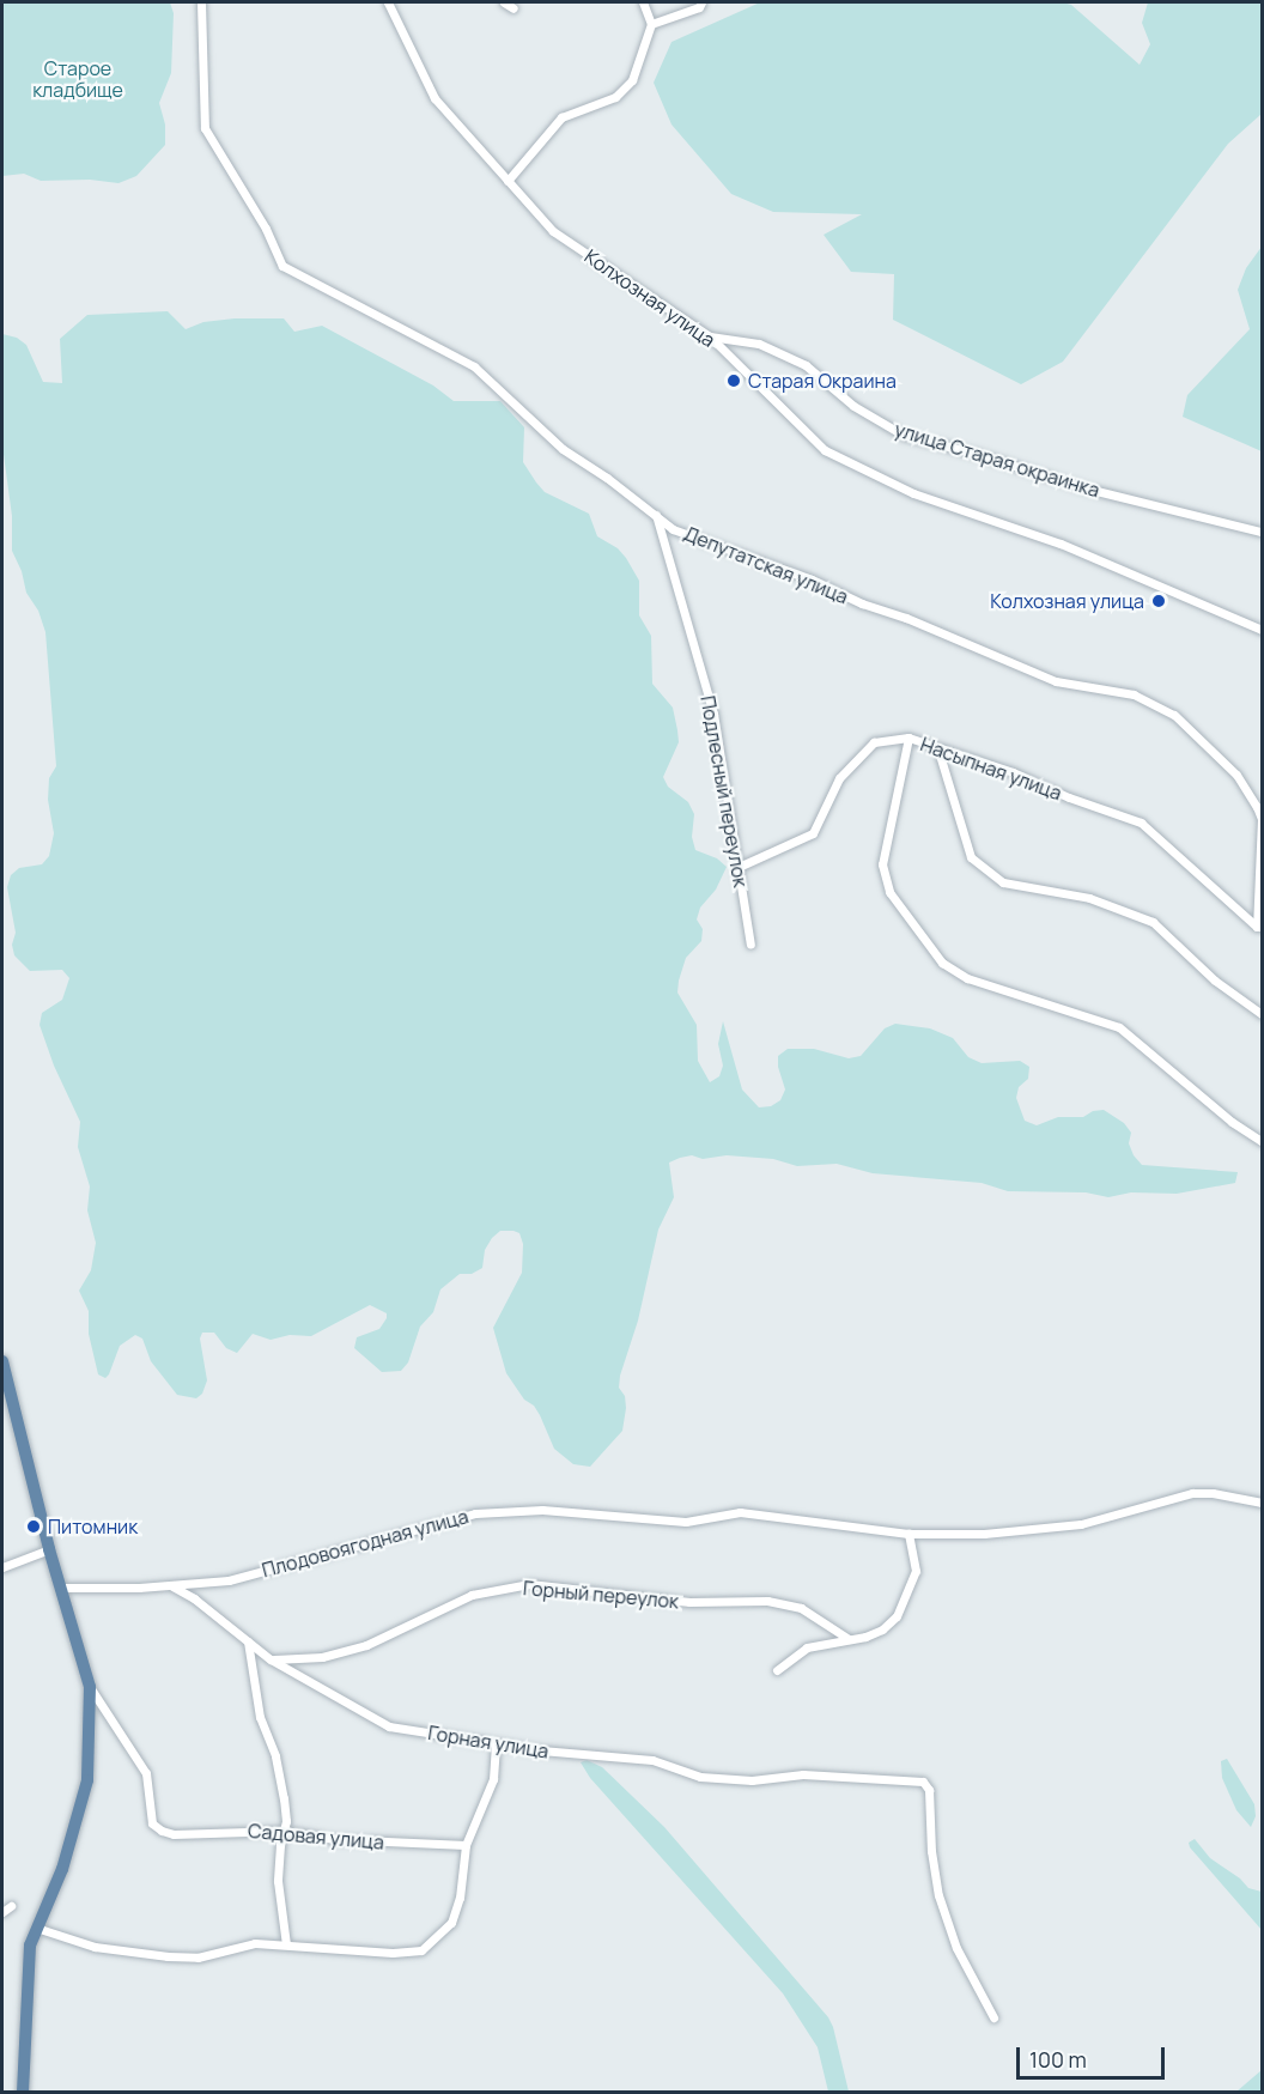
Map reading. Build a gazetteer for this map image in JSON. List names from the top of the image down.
{
  "streets": {
    "street": [
      "Колхозная улица",
      "улица Старая окраинка",
      "Депутатская улица",
      "Насыпная улица",
      "Подлесный переулок",
      "Плодовоягодная улица",
      "Горный переулок",
      "Горная улица",
      "Садовая улица"
    ]
  },
  "crossings": [
    ["Колхозная улица", "улица Старая окраинка"],
    ["Депутатская улица", "Насыпная улица"],
    ["Депутатская улица", "Подлесный переулок"],
    ["Насыпная улица", "Подлесный переулок"],
    ["Плодовоягодная улица", "Горная улица"],
    ["Горный переулок", "Горная улица"]
  ],
  "parks": ["Старое кладбище"],
  "places": ["Старая Окраина", "Колхозная улица", "Питомник"],
  "scale_bar": "100 m"
}
